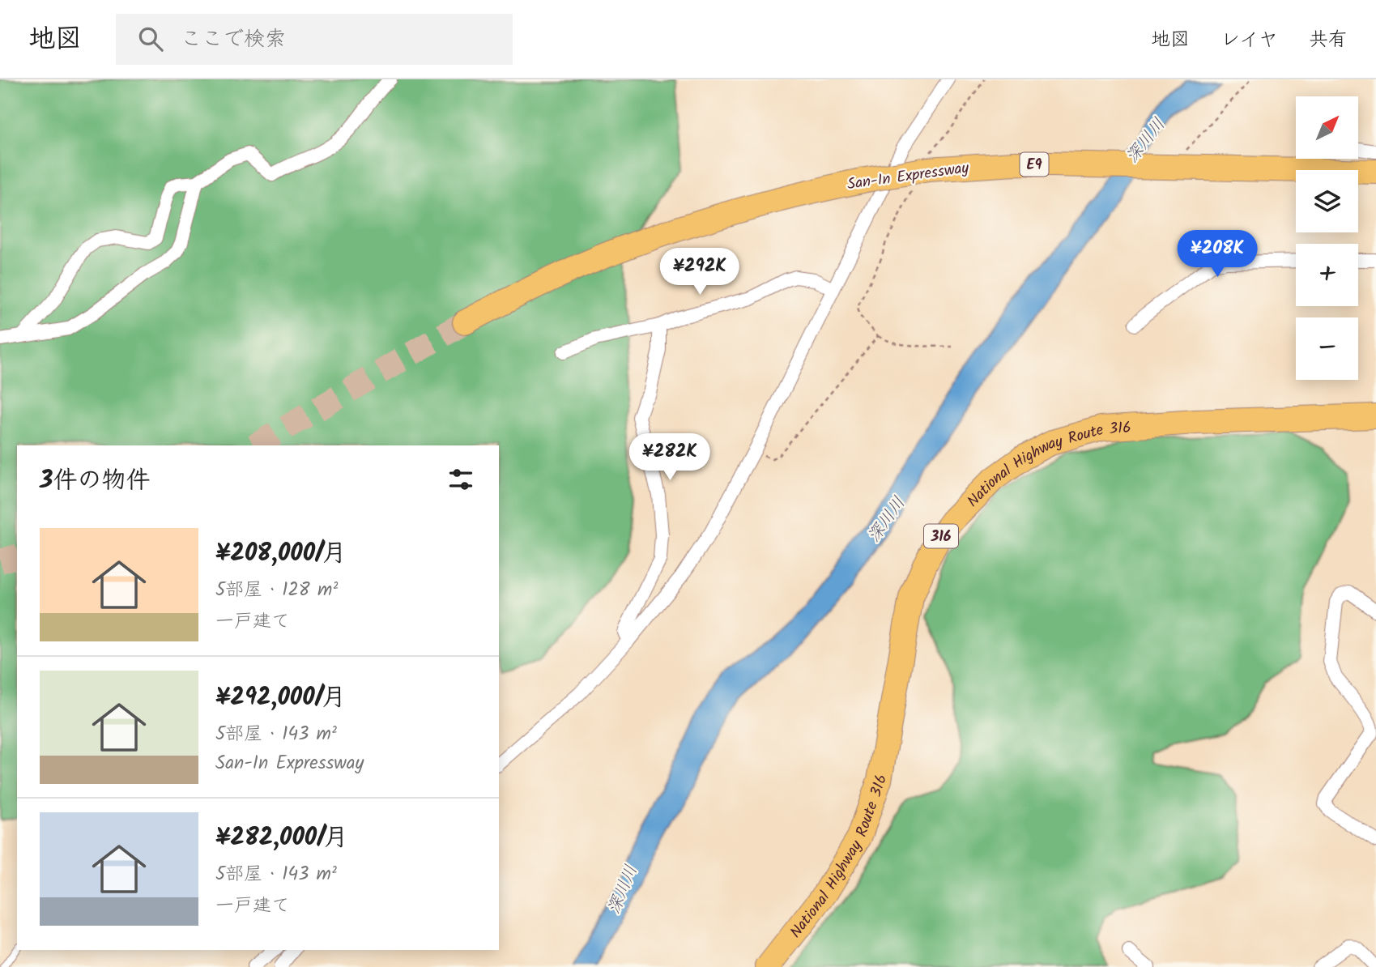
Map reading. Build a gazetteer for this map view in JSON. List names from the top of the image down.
{
  "streets": {
    "highway": [
      "E9",
      "San-In Expressway",
      "National Highway Route 316",
      "316"
    ]
  },
  "water": ["深川川"],
  "north": "top right",
  "page": {
    "header": "地図",
    "search": "ここで検索",
    "nav": ["地図", "レイヤ", "共有"],
    "map_buttons": ["+", "−"],
    "price": ["¥208K", "¥292K", "¥282K"],
    "heading": "3件の物件",
    "list": [
      {
        "name": "¥208,000/月",
        "note": "5部屋 · 128 m² · 一戸建て"
      },
      {
        "name": "¥292,000/月",
        "note": "5部屋 · 143 m² · San-In Expressway"
      },
      {
        "name": "¥282,000/月",
        "note": "5部屋 · 143 m² · 一戸建て"
      }
    ]
  }
}
